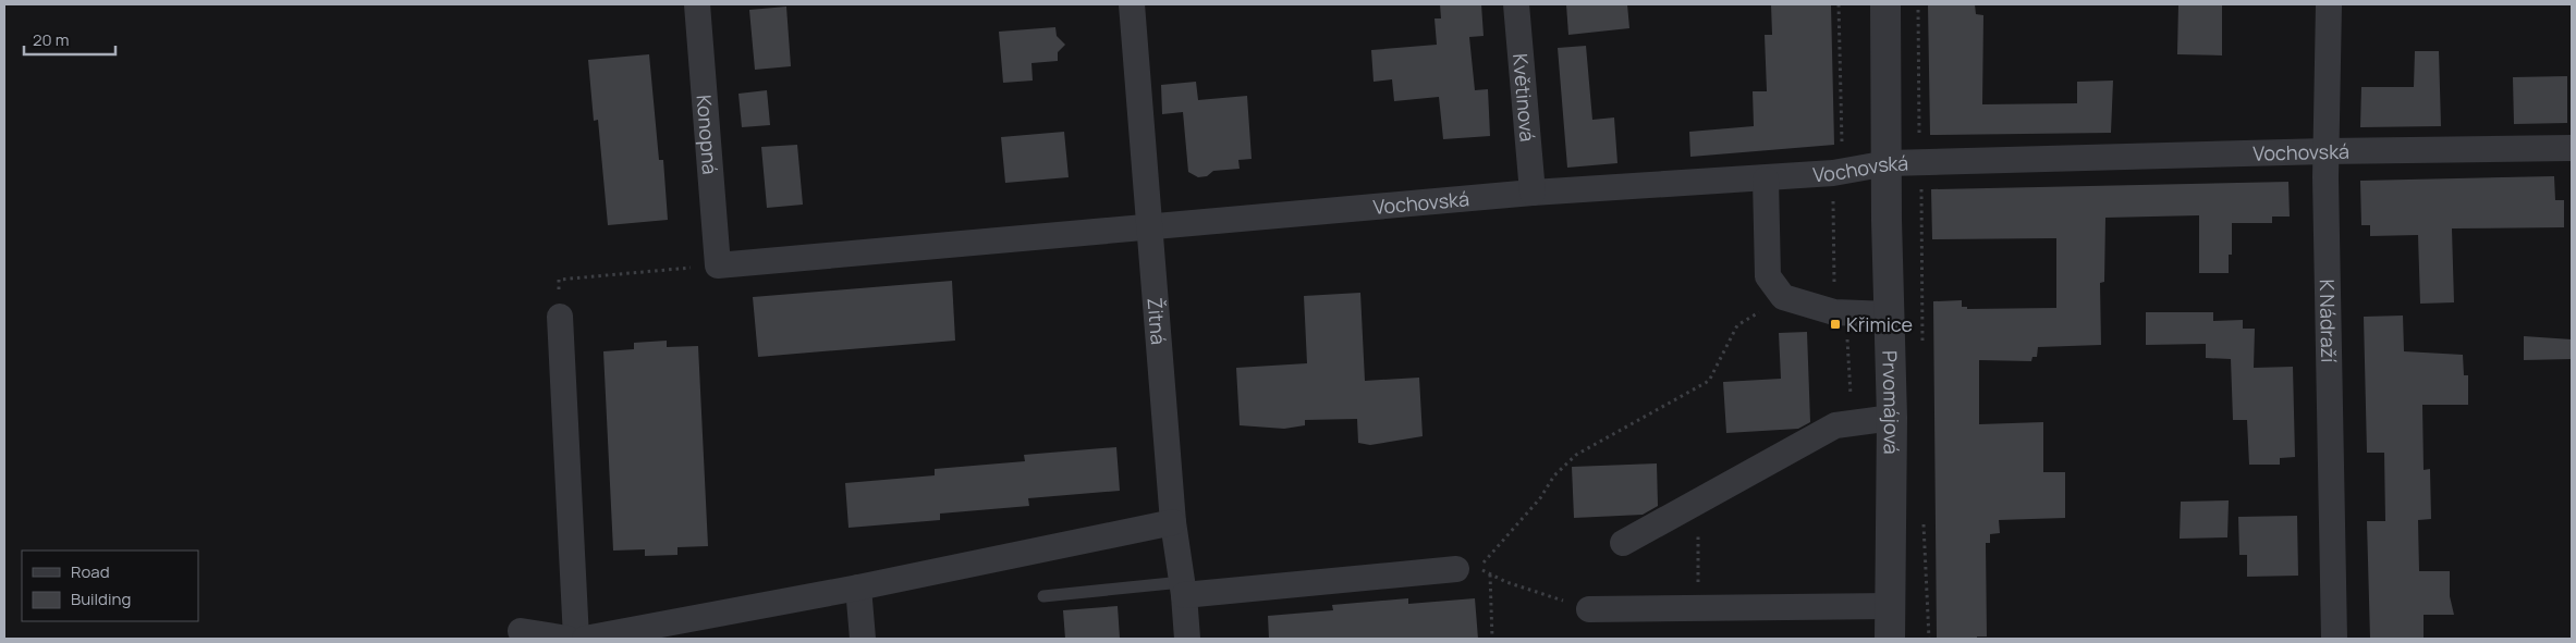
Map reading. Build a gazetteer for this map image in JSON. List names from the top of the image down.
{
  "streets": {
    "street": [
      "Květinová",
      "Konopná",
      "Vochovská",
      "K Nádraží",
      "Žitná",
      "Prvomájová"
    ]
  },
  "crossings": [
    ["Květinová", "Vochovská"],
    ["Konopná", "Vochovská"],
    ["Vochovská", "K Nádraží"],
    ["Vochovská", "Žitná"],
    ["Vochovská", "Prvomájová"]
  ],
  "places": {
    "transit": ["Křimice"]
  },
  "legend": ["Road", "Building"],
  "scale_bar": "20 m"
}
